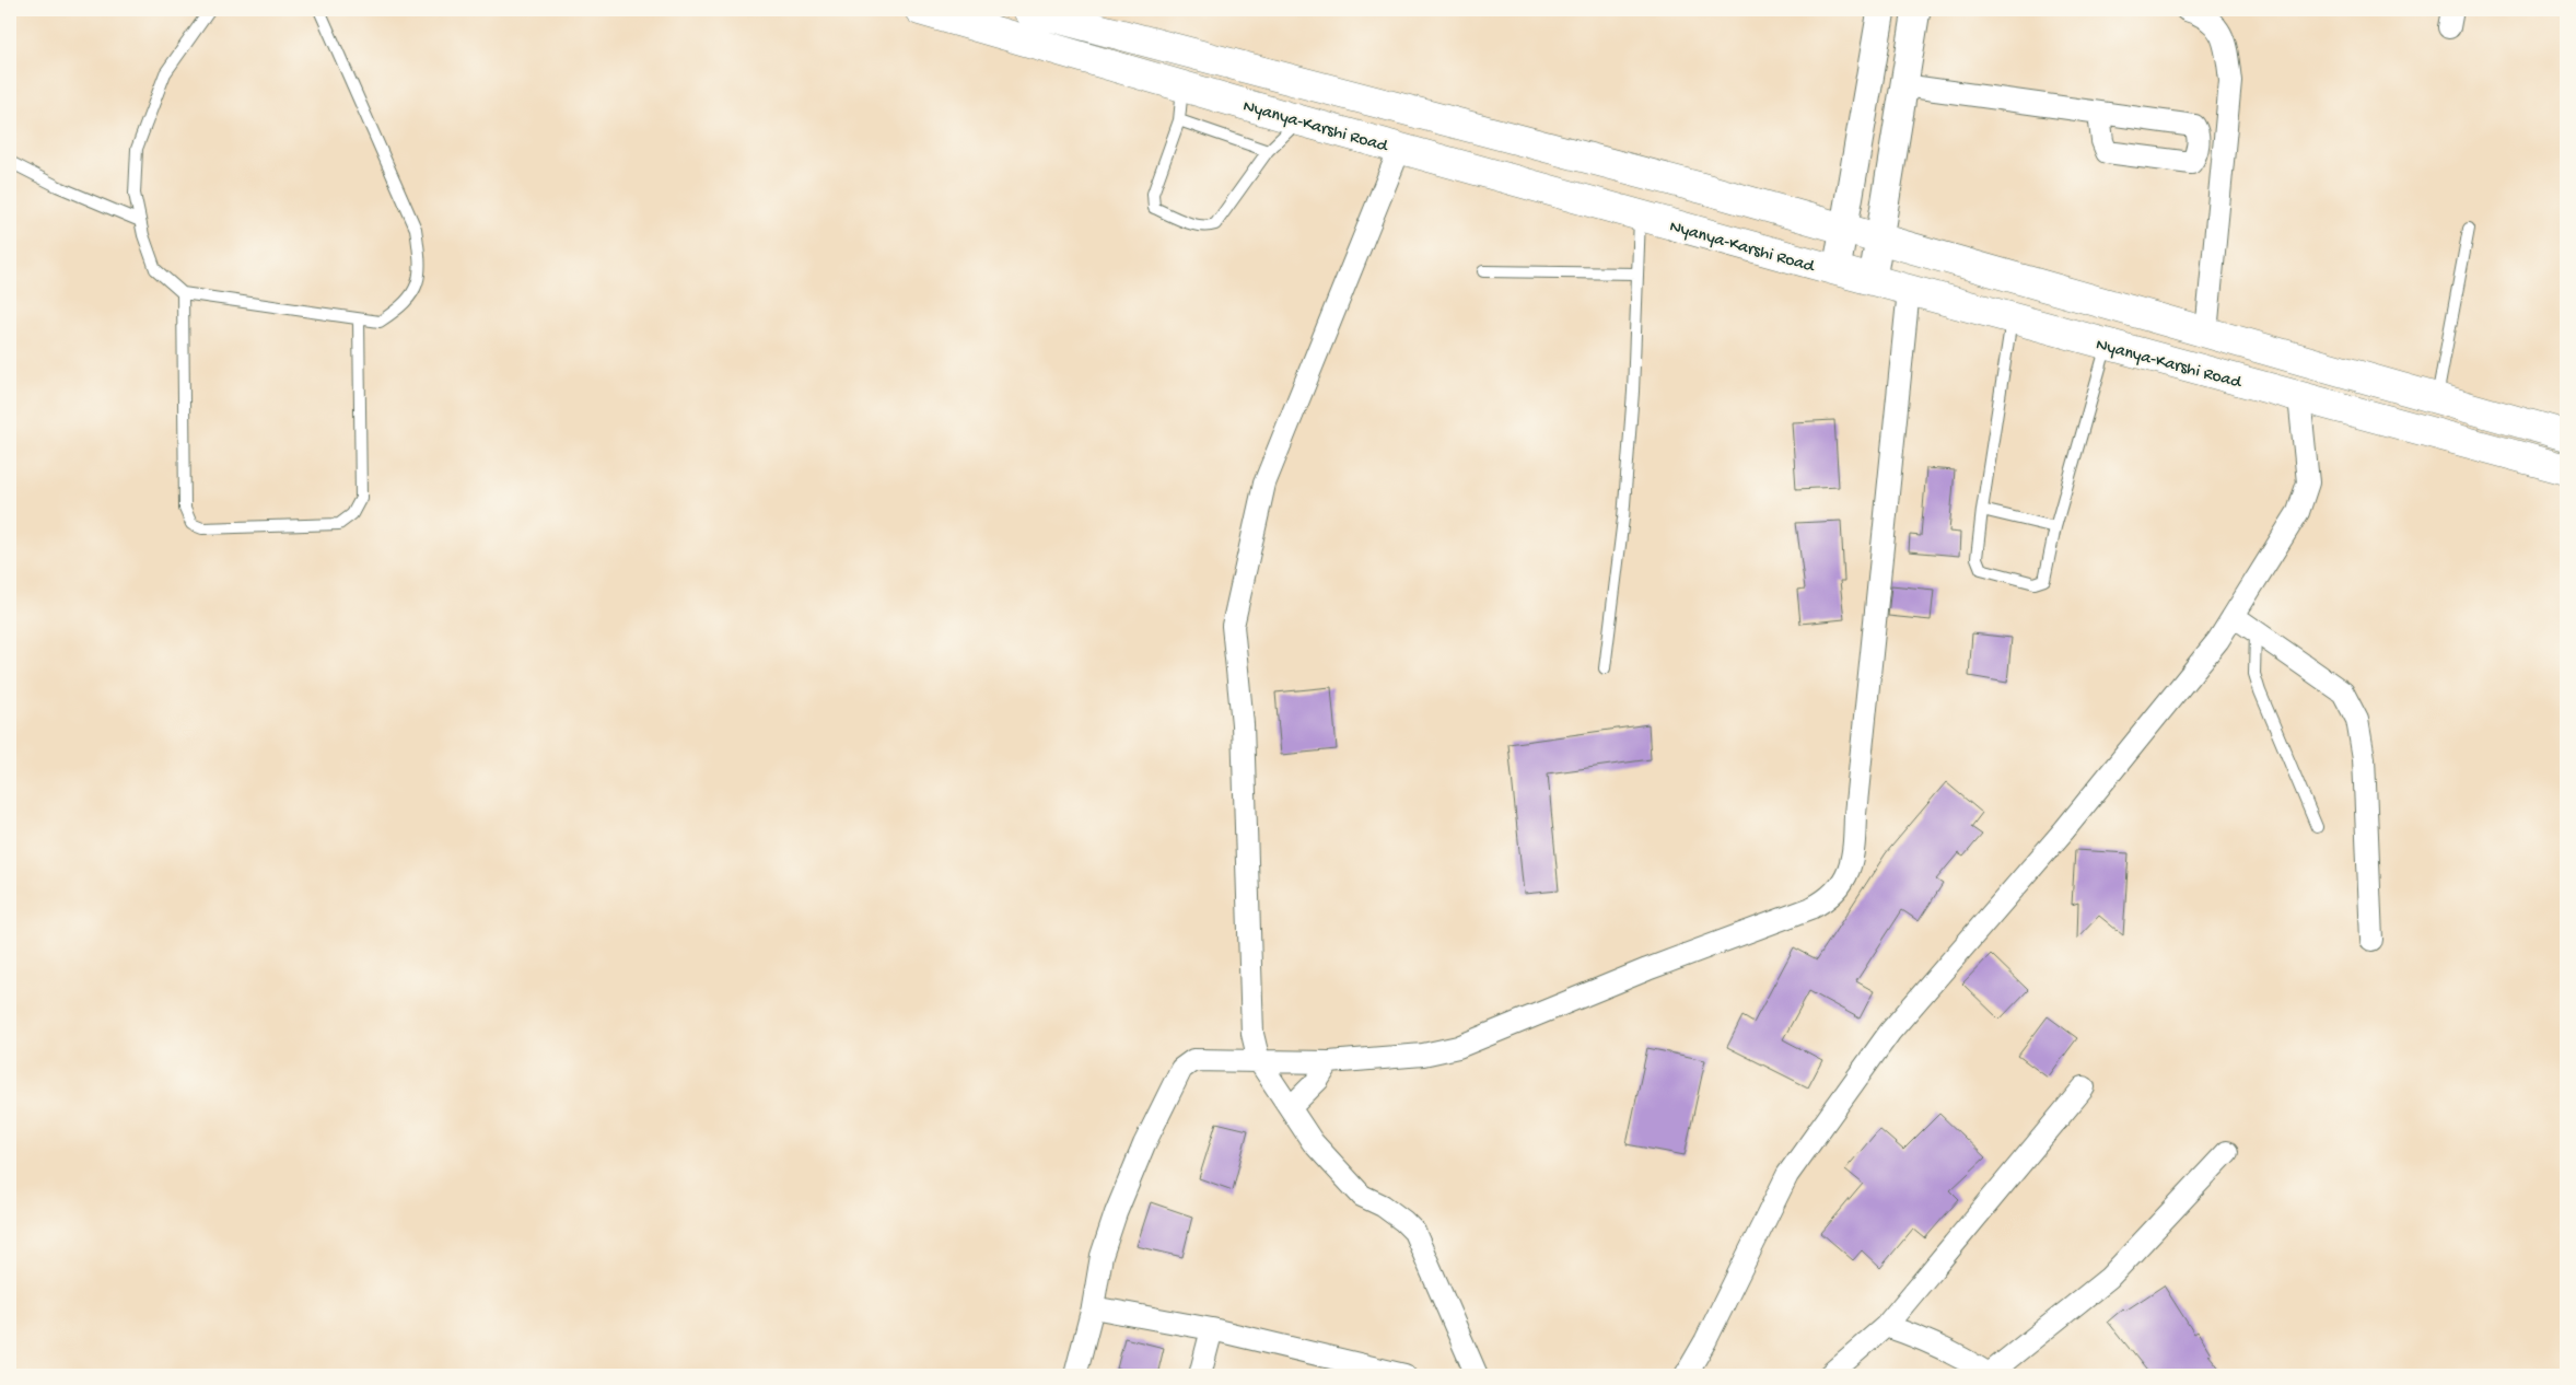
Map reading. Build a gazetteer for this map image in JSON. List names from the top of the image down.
{
  "streets": {
    "main road": ["Nyanya-Karshi Road"]
  }
}
